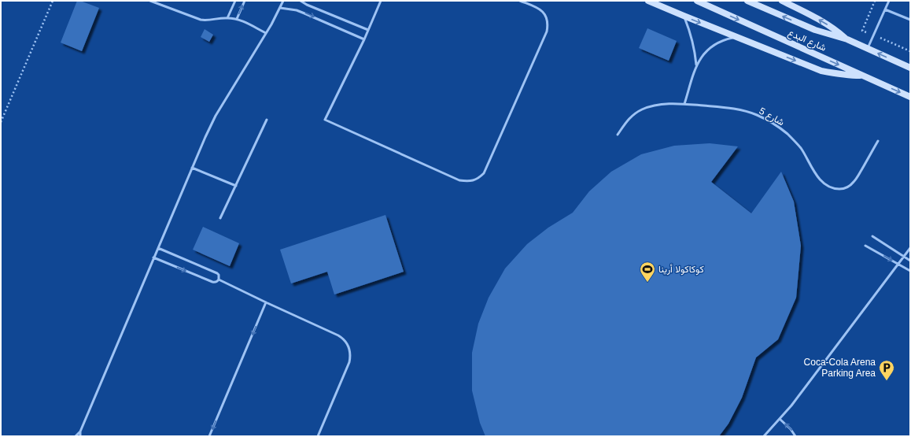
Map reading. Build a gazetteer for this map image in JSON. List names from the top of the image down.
{
  "streets": {
    "main road": ["شارع البدع"],
    "lane": ["شارع 5"]
  },
  "places": {
    "sports": ["كوكاكولا أرينا"],
    "parking": ["Coca-Cola Arena Parking Area"]
  }
}
